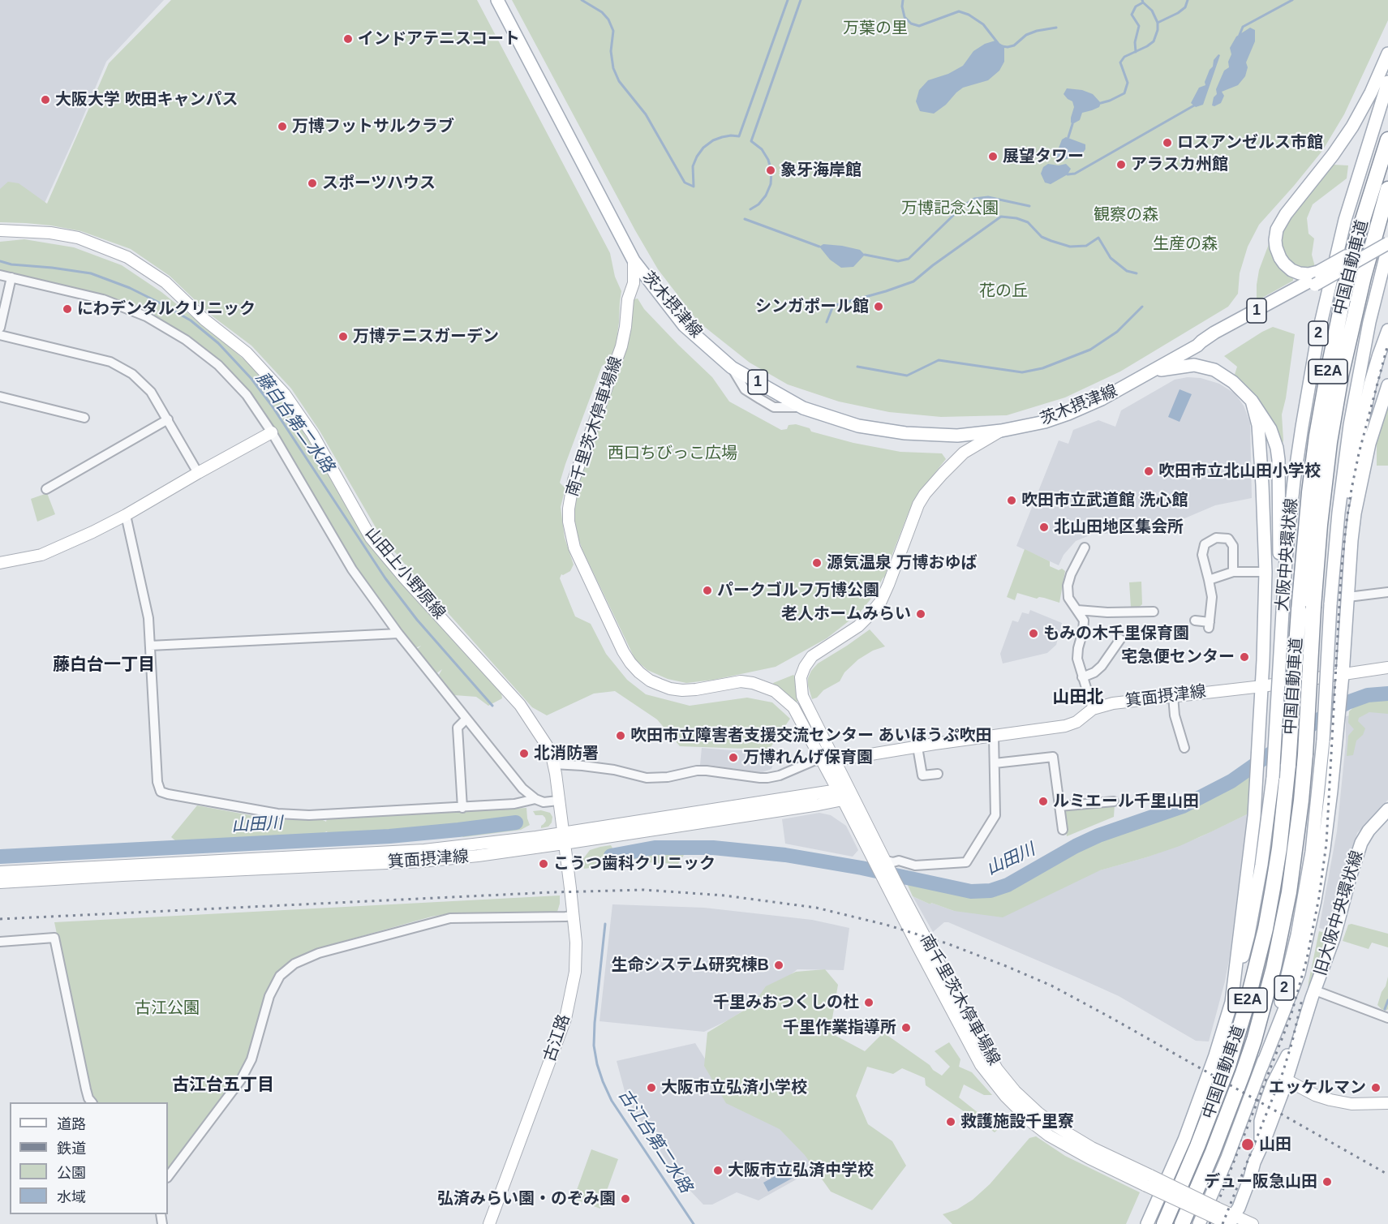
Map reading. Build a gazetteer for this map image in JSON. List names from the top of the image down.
{
  "streets": {
    "highway": ["中国自動車道", "E2A"],
    "main road": [
      "茨木摂津線",
      "1",
      "2",
      "南千里茨木停車場線",
      "大阪中央環状線",
      "山田上小野原線",
      "箕面摂津線",
      "旧大阪中央環状線",
      "古江路"
    ]
  },
  "crossings": [
    ["茨木摂津線", "2"],
    ["茨木摂津線", "南千里茨木停車場線"],
    ["2", "箕面摂津線"],
    ["南千里茨木停車場線", "箕面摂津線"],
    ["南千里茨木停車場線", "旧大阪中央環状線"],
    ["山田上小野原線", "箕面摂津線"],
    ["山田上小野原線", "古江路"],
    ["箕面摂津線", "古江路"]
  ],
  "districts": ["藤白台一丁目", "山田北", "古江台五丁目"],
  "water": ["藤白台第二水路", "山田川", "古江台第二水路"],
  "parks": [
    "万葉の里",
    "万博記念公園",
    "観察の森",
    "生産の森",
    "花の丘",
    "西口ちびっこ広場",
    "古江公園"
  ],
  "places": [
    "インドアテニスコート",
    "大阪大学 吹田キャンパス",
    "万博フットサルクラブ",
    "ロスアンゼルス市館",
    "展望タワー",
    "アラスカ州館",
    "象牙海岸館",
    "スポーツハウス",
    "シンガポール館",
    "にわデンタルクリニック",
    "万博テニスガーデン",
    "吹田市立北山田小学校",
    "吹田市立武道館 洗心館",
    "北山田地区集会所",
    "源気温泉 万博おゆば",
    "パークゴルフ万博公園",
    "老人ホームみらい",
    "もみの木千里保育園",
    "宅急便センター",
    "吹田市立障害者支援交流センター あいほうぷ吹田",
    "北消防署",
    "万博れんげ保育園",
    "ルミエール千里山田",
    "こうつ歯科クリニック",
    "生命システム研究棟B",
    "千里みおつくしの杜",
    "千里作業指導所",
    "大阪市立弘済小学校",
    "エッケルマン",
    "救護施設千里寮",
    "山田",
    "大阪市立弘済中学校",
    "デュー阪急山田",
    "弘済みらい園・のぞみ園"
  ],
  "legend": [
    "道路",
    "鉄道",
    "公園",
    "水域"
  ]
}
